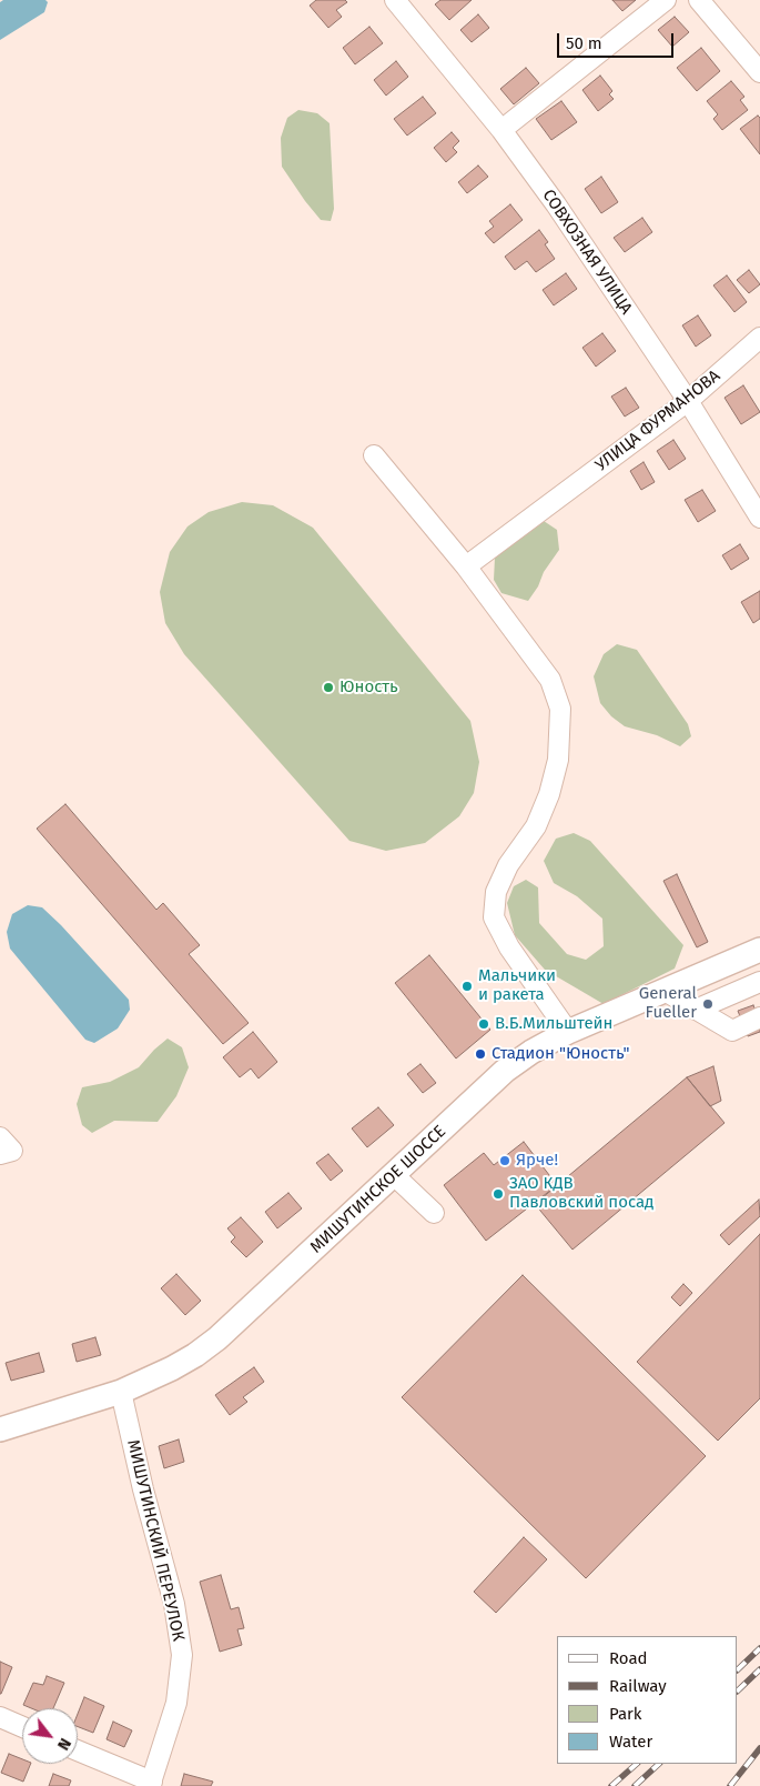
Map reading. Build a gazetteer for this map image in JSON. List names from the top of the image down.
{
  "streets": {
    "main road": ["МИШУТИНСКОЕ ШОССЕ"],
    "street": ["СОВХОЗНАЯ УЛИЦА", "УЛИЦА ФУРМАНОВА", "МИШУТИНСКИЙ ПЕРЕУЛОК"]
  },
  "crossings": [
    ["СОВХОЗНАЯ УЛИЦА", "УЛИЦА ФУРМАНОВА"],
    ["МИШУТИНСКОЕ ШОССЕ", "МИШУТИНСКИЙ ПЕРЕУЛОК"]
  ],
  "places": [
    "Юность",
    "Мальчики и ракета",
    "General Fueller",
    "В.Б.Мильштейн",
    "Стадион \"Юность\"",
    "Ярче!",
    "ЗАО КДВ Павловский посад"
  ],
  "legend": [
    "Road",
    "Railway",
    "Park",
    "Water"
  ],
  "scale_bar": "50 m",
  "north": "bottom right"
}
